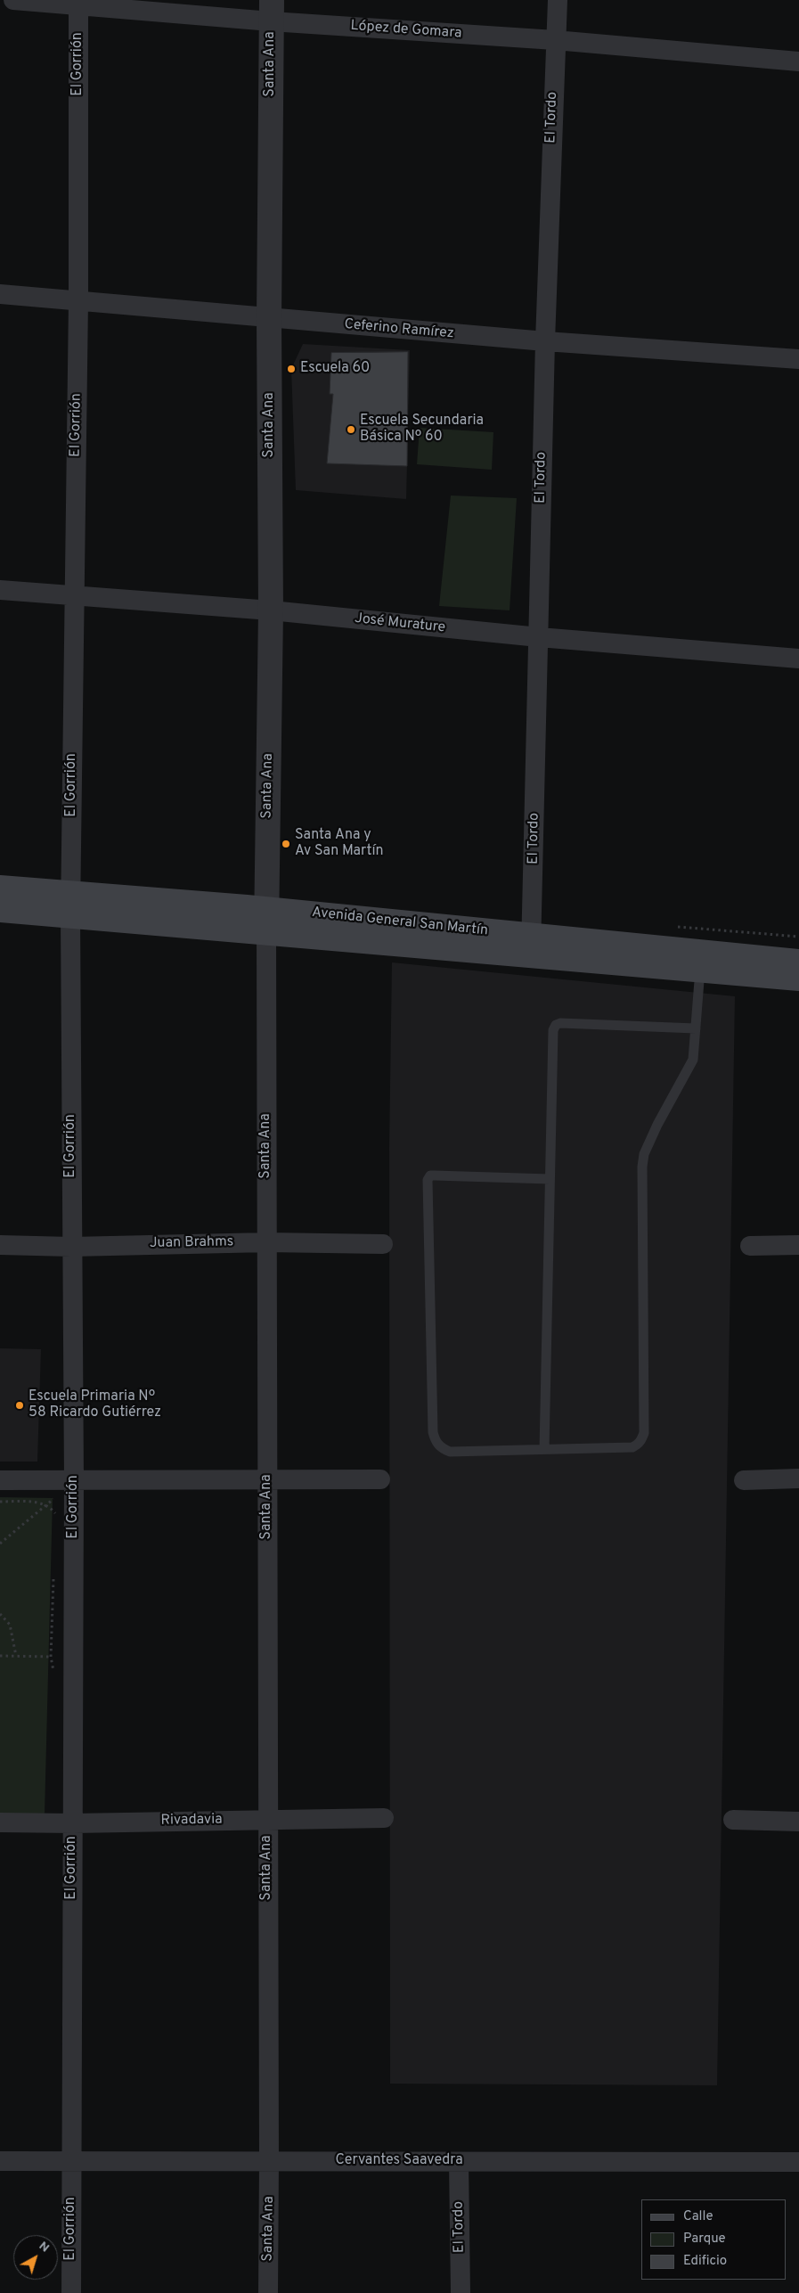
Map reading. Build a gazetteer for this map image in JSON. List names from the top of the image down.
{
  "streets": {
    "main road": ["Avenida General San Martín"],
    "street": [
      "López de Gomara",
      "El Gorrión",
      "Santa Ana",
      "El Tordo",
      "Ceferino Ramírez",
      "José Murature",
      "Juan Brahms",
      "Rivadavia",
      "Cervantes Saavedra"
    ]
  },
  "crossings": [
    ["López de Gomara", "El Gorrión"],
    ["López de Gomara", "Santa Ana"],
    ["López de Gomara", "El Tordo"],
    ["El Gorrión", "Ceferino Ramírez"],
    ["El Gorrión", "José Murature"],
    ["El Gorrión", "Avenida General San Martín"],
    ["El Gorrión", "Juan Brahms"],
    ["El Gorrión", "Rivadavia"],
    ["El Gorrión", "Cervantes Saavedra"],
    ["Santa Ana", "Ceferino Ramírez"],
    ["Santa Ana", "José Murature"],
    ["Santa Ana", "Avenida General San Martín"],
    ["Santa Ana", "Juan Brahms"],
    ["Santa Ana", "Rivadavia"],
    ["Santa Ana", "Cervantes Saavedra"],
    ["El Tordo", "Ceferino Ramírez"],
    ["El Tordo", "José Murature"],
    ["El Tordo", "Avenida General San Martín"],
    ["El Tordo", "Cervantes Saavedra"]
  ],
  "places": [
    "Escuela 60",
    "Escuela Secundaria Básica Nº 60",
    "Santa Ana y Av San Martín",
    "Escuela Primaria Nº 58 Ricardo Gutiérrez"
  ],
  "legend": ["Calle", "Parque", "Edificio"],
  "north": "top right"
}
